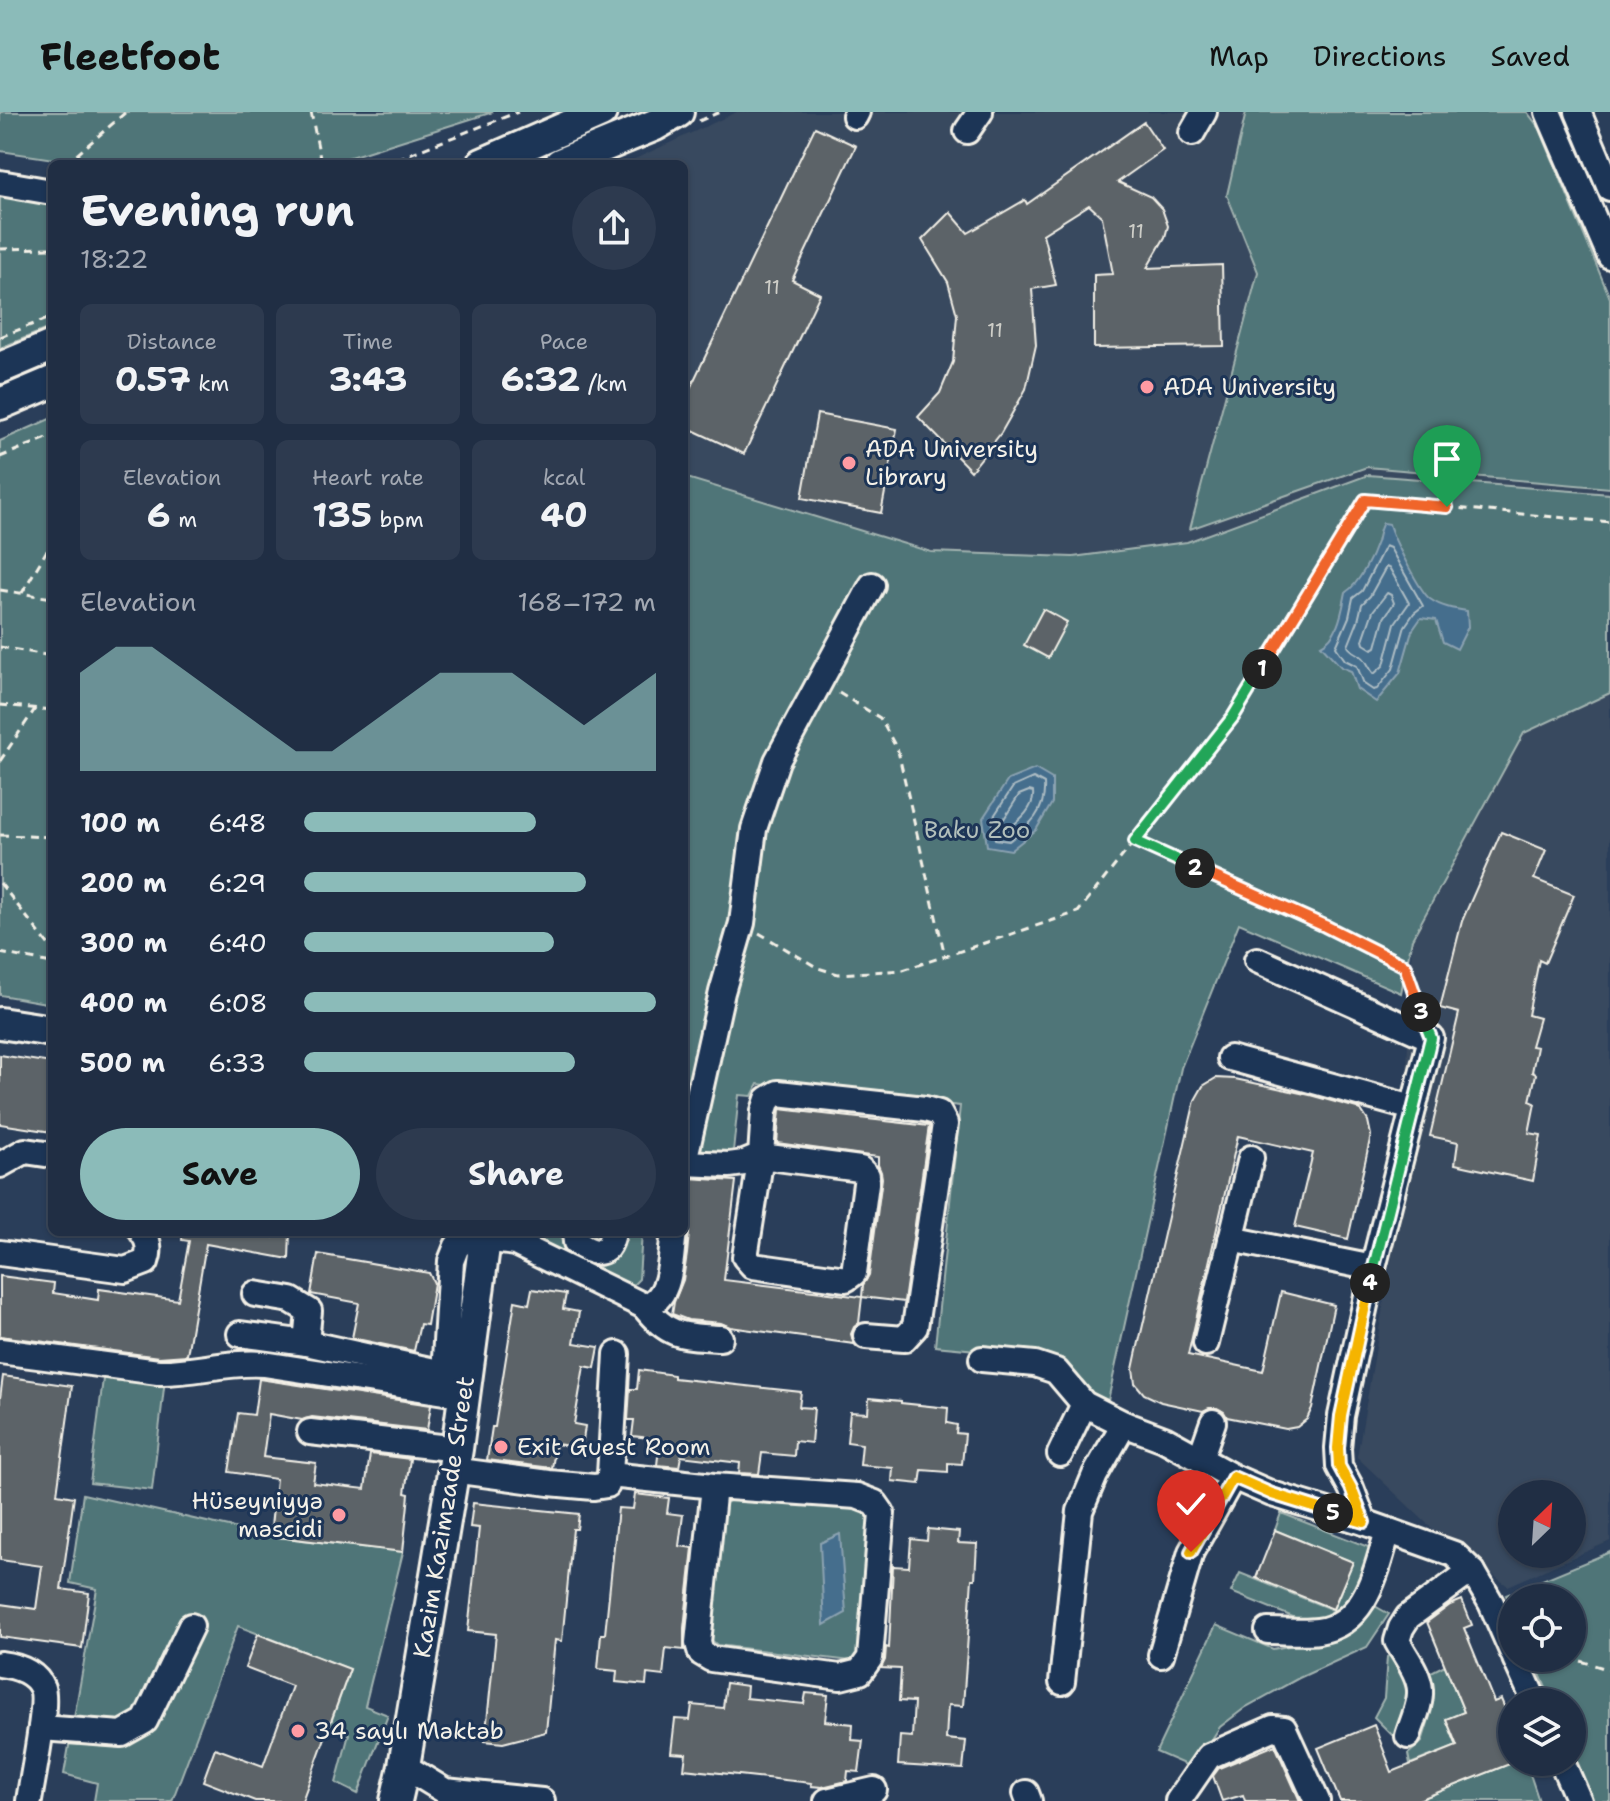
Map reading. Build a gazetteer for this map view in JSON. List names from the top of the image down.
{
  "streets": {
    "main road": ["Kazim Kazimzade Street"]
  },
  "parks": ["Baku Zoo"],
  "places": [
    "ADA University",
    "ADA University Library",
    "Exit Guest Room",
    "Hüseyniyyə məscidi",
    "34 saylı Məktəb"
  ],
  "house_numbers": ["11", "11", "11"],
  "north": "top right",
  "page": {
    "header": "Fleetfoot",
    "nav": ["Map", "Directions", "Saved"],
    "heading": ["Evening run", "18:22"],
    "stats": [
      ["Distance", "0.57 km"],
      ["Time", "3:43"],
      ["Pace", "6:32 /km"],
      ["Elevation", "6 m"],
      ["Heart rate", "135 bpm"],
      ["kcal", "40"]
    ],
    "chart": ["Elevation", "168–172 m"],
    "pins": [
      "1",
      "2",
      "3",
      "4",
      "5"
    ],
    "list": [
      {
        "name": "100 m",
        "note": "6:48"
      },
      {
        "name": "200 m",
        "note": "6:29"
      },
      {
        "name": "300 m",
        "note": "6:40"
      },
      {
        "name": "400 m",
        "note": "6:08"
      },
      {
        "name": "500 m",
        "note": "6:33"
      }
    ],
    "buttons": ["Save", "Share"]
  }
}
